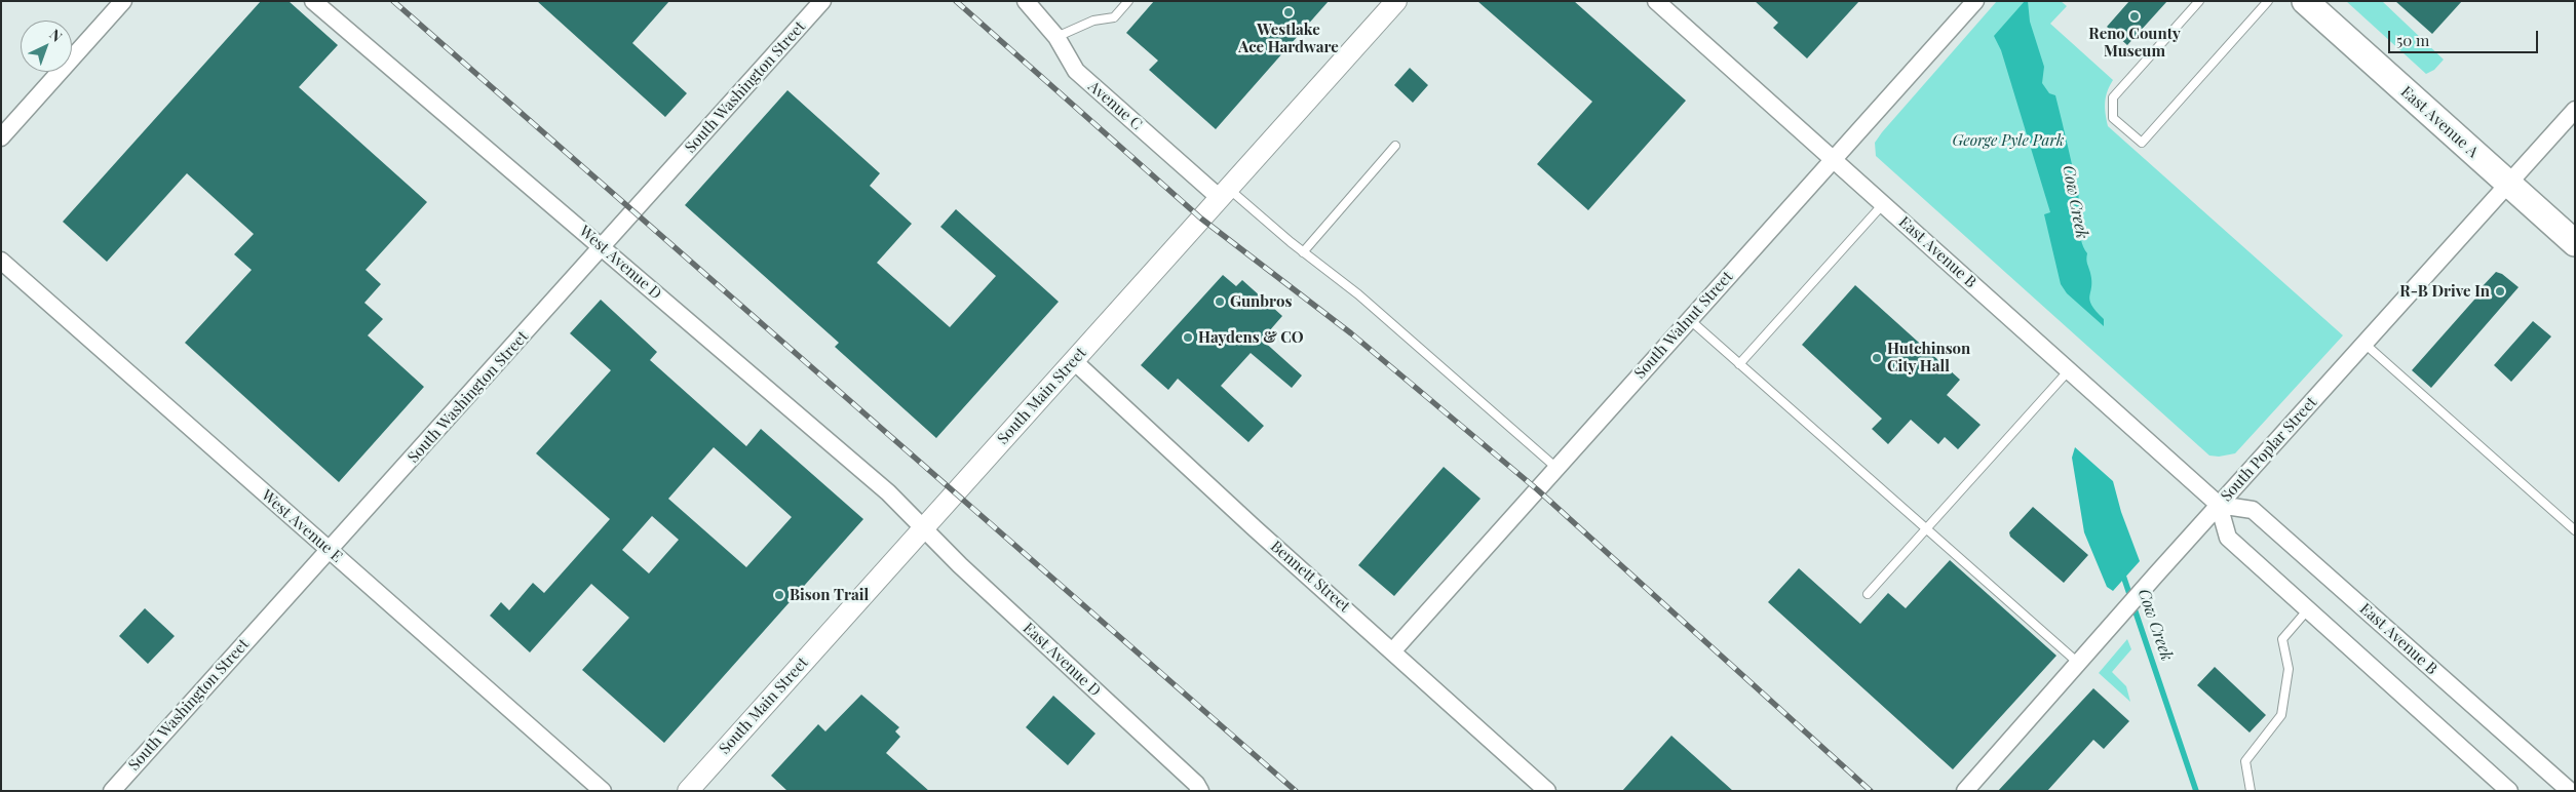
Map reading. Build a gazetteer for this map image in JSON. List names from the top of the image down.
{
  "streets": {
    "main road": ["East Avenue A"],
    "street": [
      "South Washington Street",
      "Avenue C",
      "East Avenue B",
      "West Avenue D",
      "South Walnut Street",
      "South Main Street",
      "South Poplar Street",
      "West Avenue E",
      "Bennett Street",
      "East Avenue D"
    ]
  },
  "crossings": [
    ["South Washington Street", "West Avenue D"],
    ["South Washington Street", "West Avenue E"],
    ["Avenue C", "South Main Street"],
    ["East Avenue A", "South Poplar Street"],
    ["East Avenue B", "South Walnut Street"],
    ["East Avenue B", "South Poplar Street"],
    ["West Avenue D", "South Main Street"],
    ["West Avenue D", "East Avenue D"],
    ["South Walnut Street", "Bennett Street"],
    ["South Main Street", "Bennett Street"],
    ["South Main Street", "East Avenue D"]
  ],
  "water": ["Cow Creek"],
  "parks": ["George Pyle Park"],
  "places": [
    "Westlake Ace Hardware",
    "Reno County Museum",
    "R-B Drive In",
    "Gunbros",
    "Haydens & CO",
    "Hutchinson City Hall",
    "Bison Trail"
  ],
  "scale_bar": "50 m",
  "north": "top right"
}
